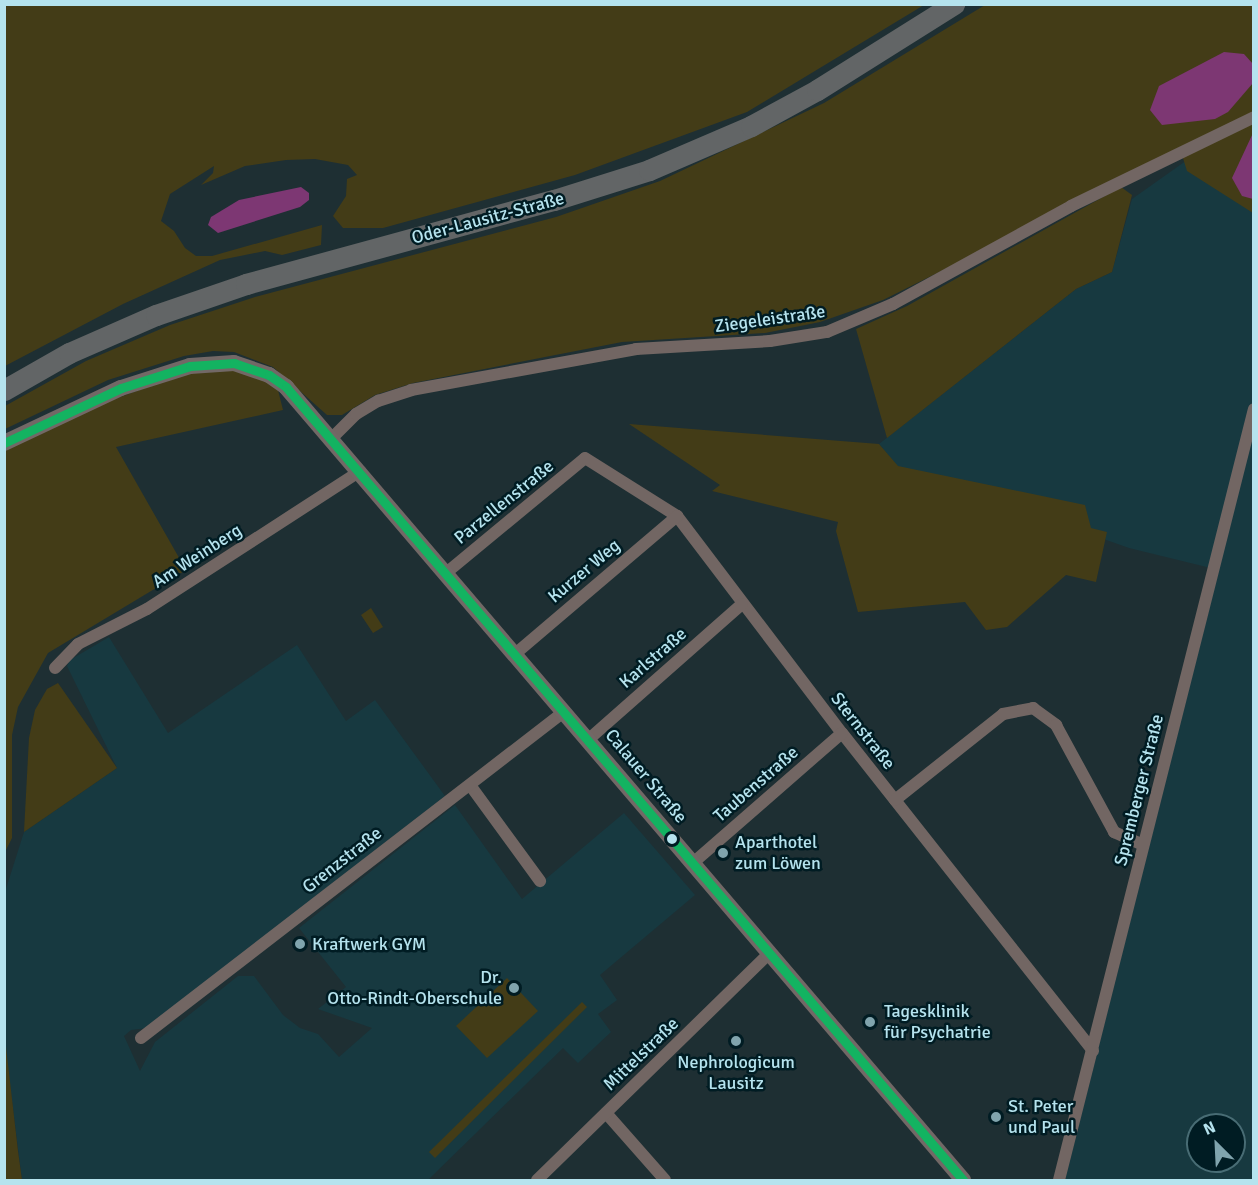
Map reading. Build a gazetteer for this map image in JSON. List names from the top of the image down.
{
  "streets": {
    "highway": ["Oder-Lausitz-Straße"],
    "street": [
      "Ziegeleistraße",
      "Parzellenstraße",
      "Am Weinberg",
      "Kurzer Weg",
      "Karlstraße",
      "Sternstraße",
      "Calauer Straße",
      "Taubenstraße",
      "Spremberger Straße",
      "Grenzstraße",
      "Mittelstraße"
    ]
  },
  "crossings": [
    ["Ziegeleistraße", "Calauer Straße"],
    ["Parzellenstraße", "Sternstraße"],
    ["Parzellenstraße", "Calauer Straße"],
    ["Am Weinberg", "Calauer Straße"],
    ["Kurzer Weg", "Sternstraße"],
    ["Kurzer Weg", "Calauer Straße"],
    ["Karlstraße", "Sternstraße"],
    ["Karlstraße", "Calauer Straße"],
    ["Sternstraße", "Taubenstraße"],
    ["Sternstraße", "Spremberger Straße"],
    ["Calauer Straße", "Taubenstraße"],
    ["Calauer Straße", "Grenzstraße"],
    ["Calauer Straße", "Mittelstraße"]
  ],
  "places": [
    "Aparthotel zum Löwen",
    "Kraftwerk GYM",
    "Dr. Otto-Rindt-Oberschule",
    "Tagesklinik für Psychatrie",
    "Nephrologicum Lausitz",
    "St. Peter und Paul"
  ],
  "north": "top left"
}
